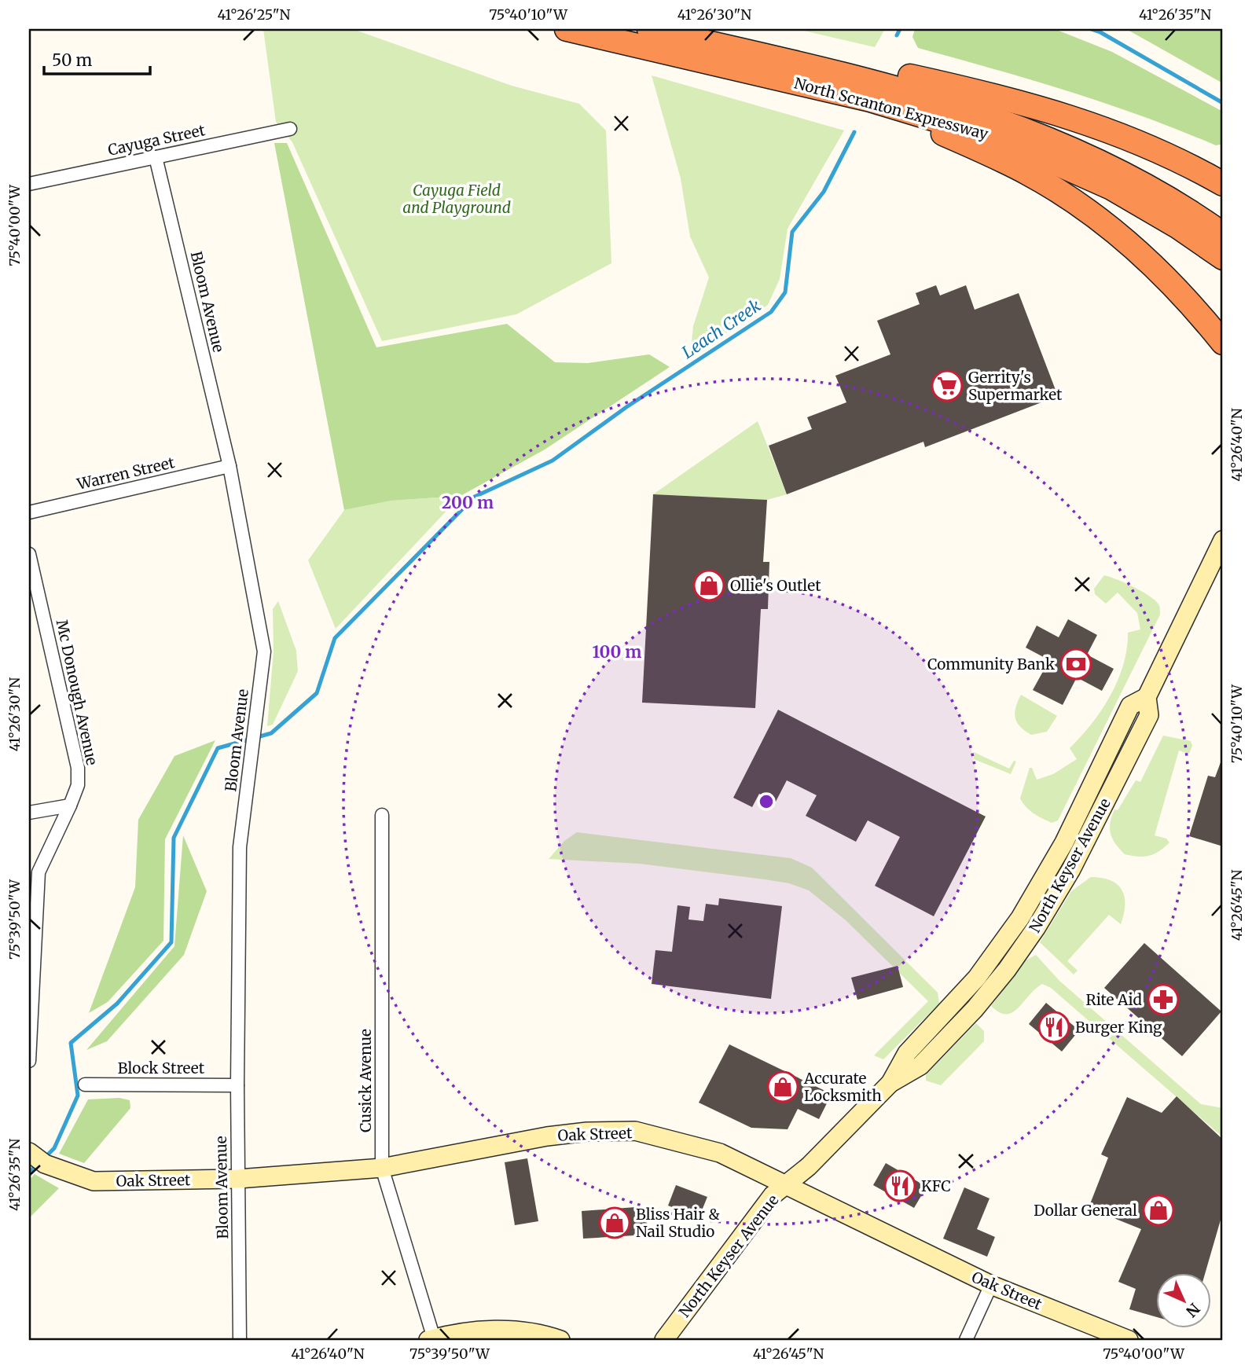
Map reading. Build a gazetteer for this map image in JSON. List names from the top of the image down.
{
  "streets": {
    "highway": ["North Scranton Expressway"],
    "street": [
      "Cayuga Street",
      "Bloom Avenue",
      "Warren Street",
      "Mc Donough Avenue",
      "North Keyser Avenue",
      "Block Street",
      "Cusick Avenue",
      "Oak Street"
    ]
  },
  "crossings": [
    ["Cayuga Street", "Bloom Avenue"],
    ["Bloom Avenue", "Warren Street"],
    ["Bloom Avenue", "Block Street"],
    ["Bloom Avenue", "Oak Street"],
    ["North Keyser Avenue", "Oak Street"],
    ["Cusick Avenue", "Oak Street"]
  ],
  "water": ["Leach Creek"],
  "parks": ["Cayuga Field and Playground"],
  "places": {
    "supermarket": ["Gerrity's Supermarket"],
    "shop": [
      "Ollie's Outlet",
      "Accurate Locksmith",
      "Dollar General",
      "Bliss Hair & Nail Studio"
    ],
    "bank": ["Community Bank"],
    "pharmacy": ["Rite Aid"],
    "restaurant": ["Burger King", "KFC"]
  },
  "scale_bar": "50 m",
  "north": "bottom right",
  "coordinates": [
    "41°26'25\"N",
    "75°40'10\"W",
    "41°26'30\"N",
    "41°26'35\"N",
    "75°40'00\"W",
    "41°26'40\"N",
    "41°26'45\"N",
    "75°39'50\"W"
  ],
  "rings": ["200 m", "100 m"]
}
